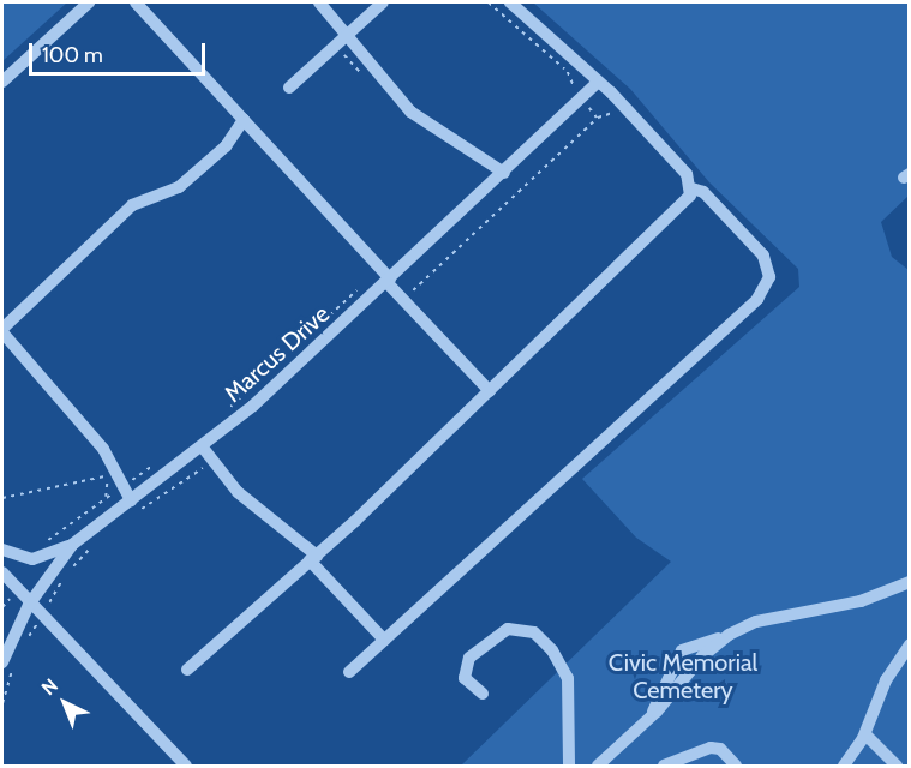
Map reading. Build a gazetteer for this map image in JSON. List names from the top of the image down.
{
  "streets": {
    "street": ["Marcus Drive"]
  },
  "parks": ["Civic Memorial Cemetery"],
  "scale_bar": "100 m",
  "north": "top left"
}
